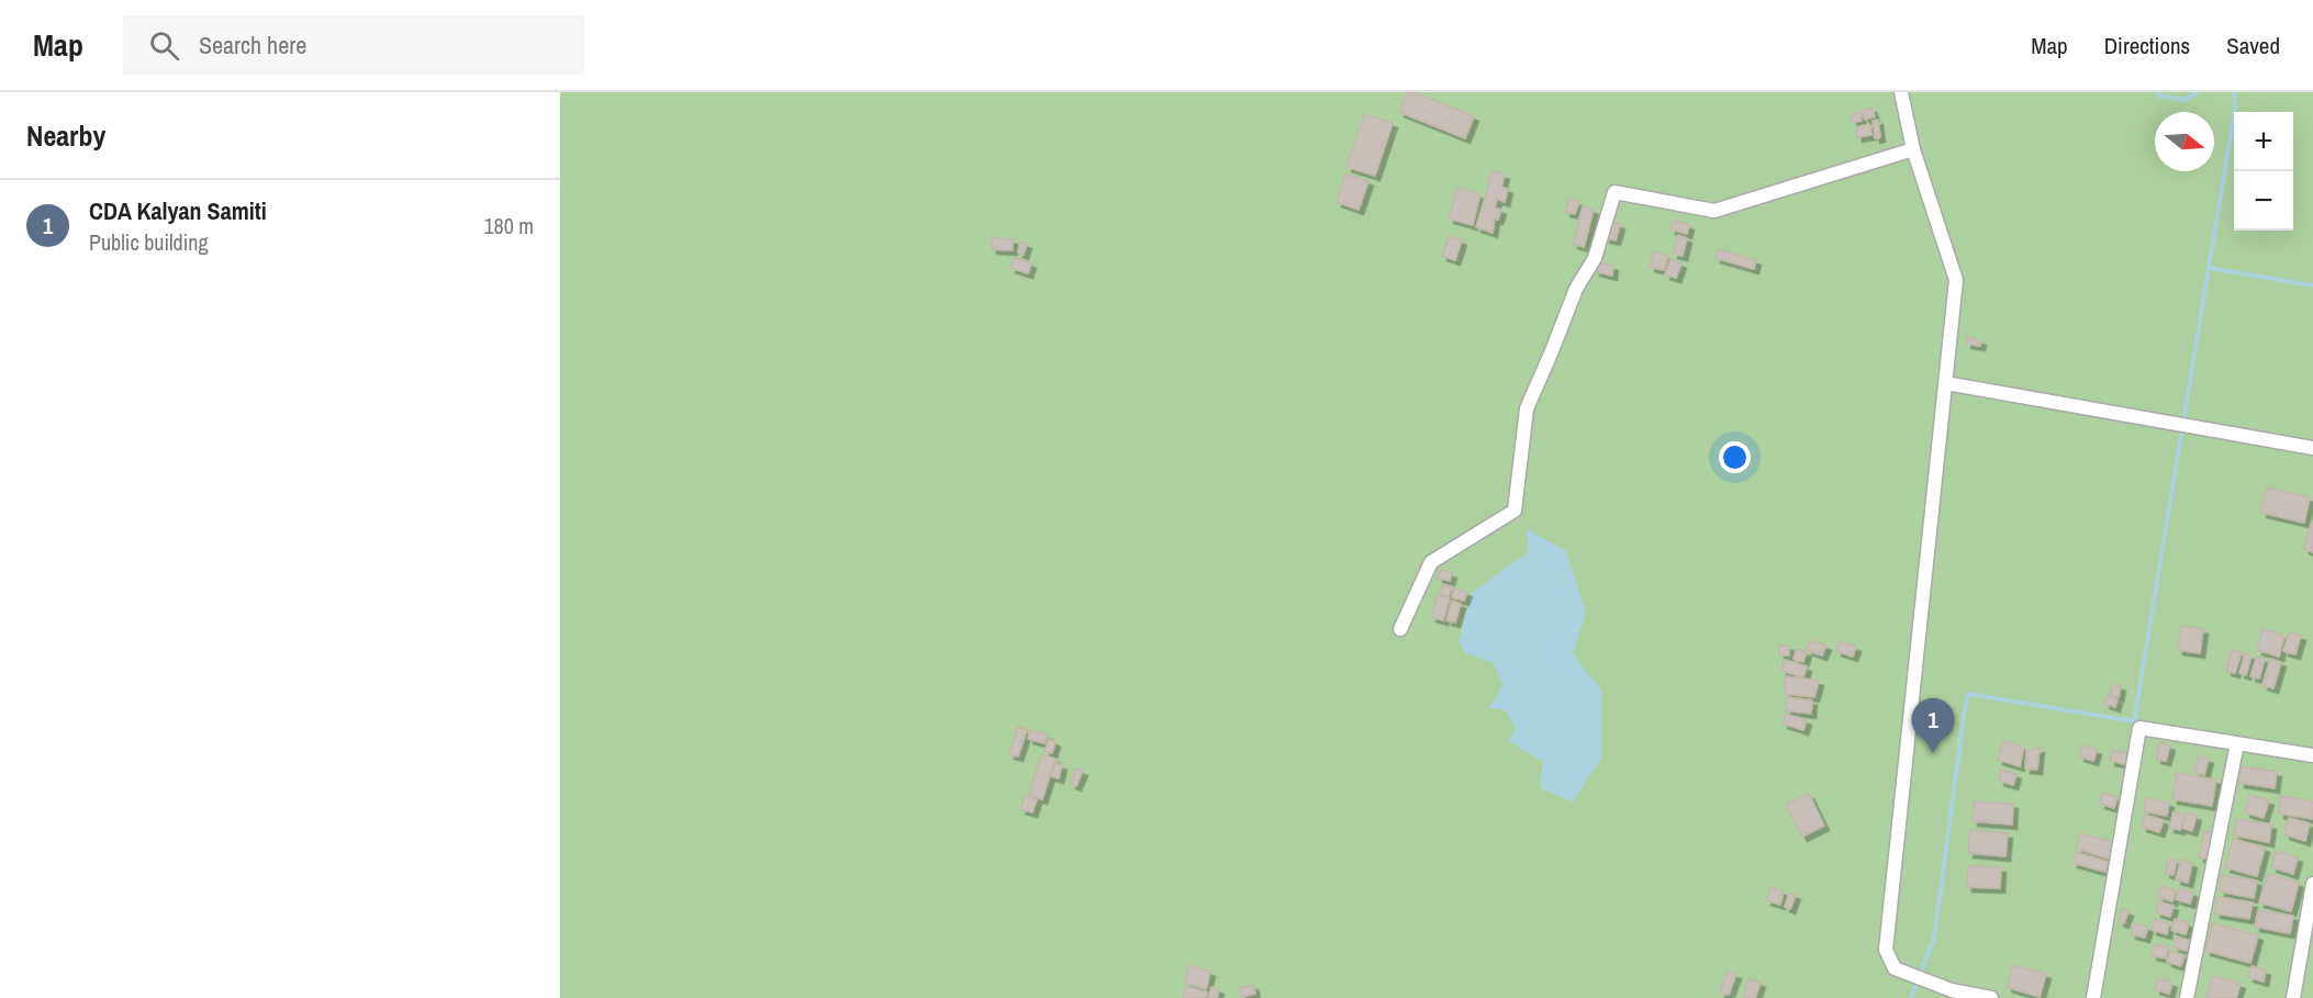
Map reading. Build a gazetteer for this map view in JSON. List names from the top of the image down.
{
  "north": "right",
  "page": {
    "header": "Map",
    "search": "Search here",
    "nav": ["Map", "Directions", "Saved"],
    "heading": "Nearby",
    "map_buttons": ["+", "−"],
    "list": [
      {
        "mark": "1",
        "name": "CDA Kalyan Samiti",
        "note": "Public building",
        "value": "180 m"
      }
    ],
    "pins": "1"
  }
}
